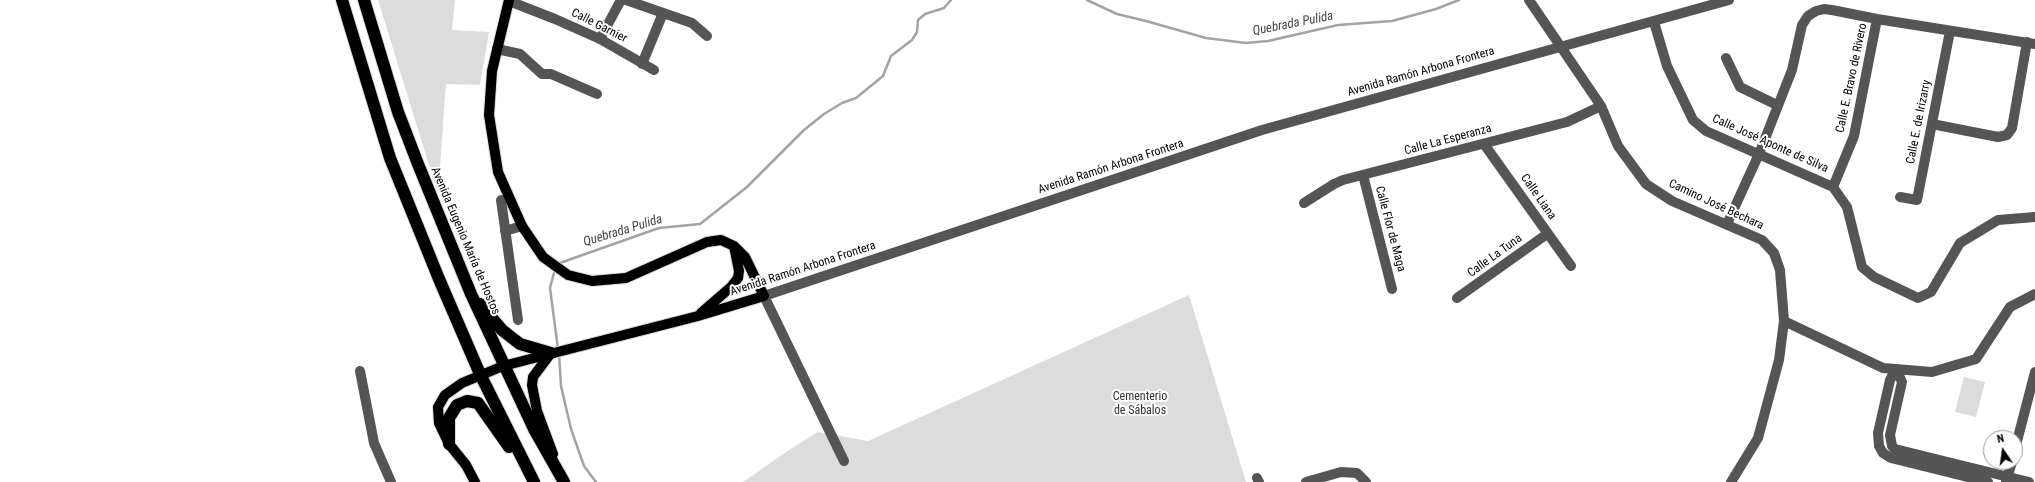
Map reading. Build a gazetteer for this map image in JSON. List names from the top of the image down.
{
  "streets": {
    "highway": ["Avenida Eugenio María de Hostos"],
    "main road": ["Avenida Ramón Arbona Frontera"],
    "street": [
      "Calle Garnier",
      "Calle E. Bravo de Rivero",
      "Calle E. de Irizarry",
      "Calle La Esperanza",
      "Calle José Aponte de Silva",
      "Calle Liana",
      "Camino José Bechara",
      "Calle Flor de Maga",
      "Calle La Tuna"
    ]
  },
  "crossings": [
    ["Avenida Ramón Arbona Frontera", "Calle José Aponte de Silva"],
    ["Avenida Ramón Arbona Frontera", "Camino José Bechara"],
    ["Avenida Ramón Arbona Frontera", "Avenida Eugenio María de Hostos"],
    ["Calle E. Bravo de Rivero", "Calle José Aponte de Silva"],
    ["Calle La Esperanza", "Calle Liana"],
    ["Calle La Esperanza", "Camino José Bechara"],
    ["Calle La Esperanza", "Calle Flor de Maga"],
    ["Calle Liana", "Calle La Tuna"]
  ],
  "water": ["Quebrada Pulida"],
  "parks": ["Cementerio de Sábalos"],
  "north": "top"
}
